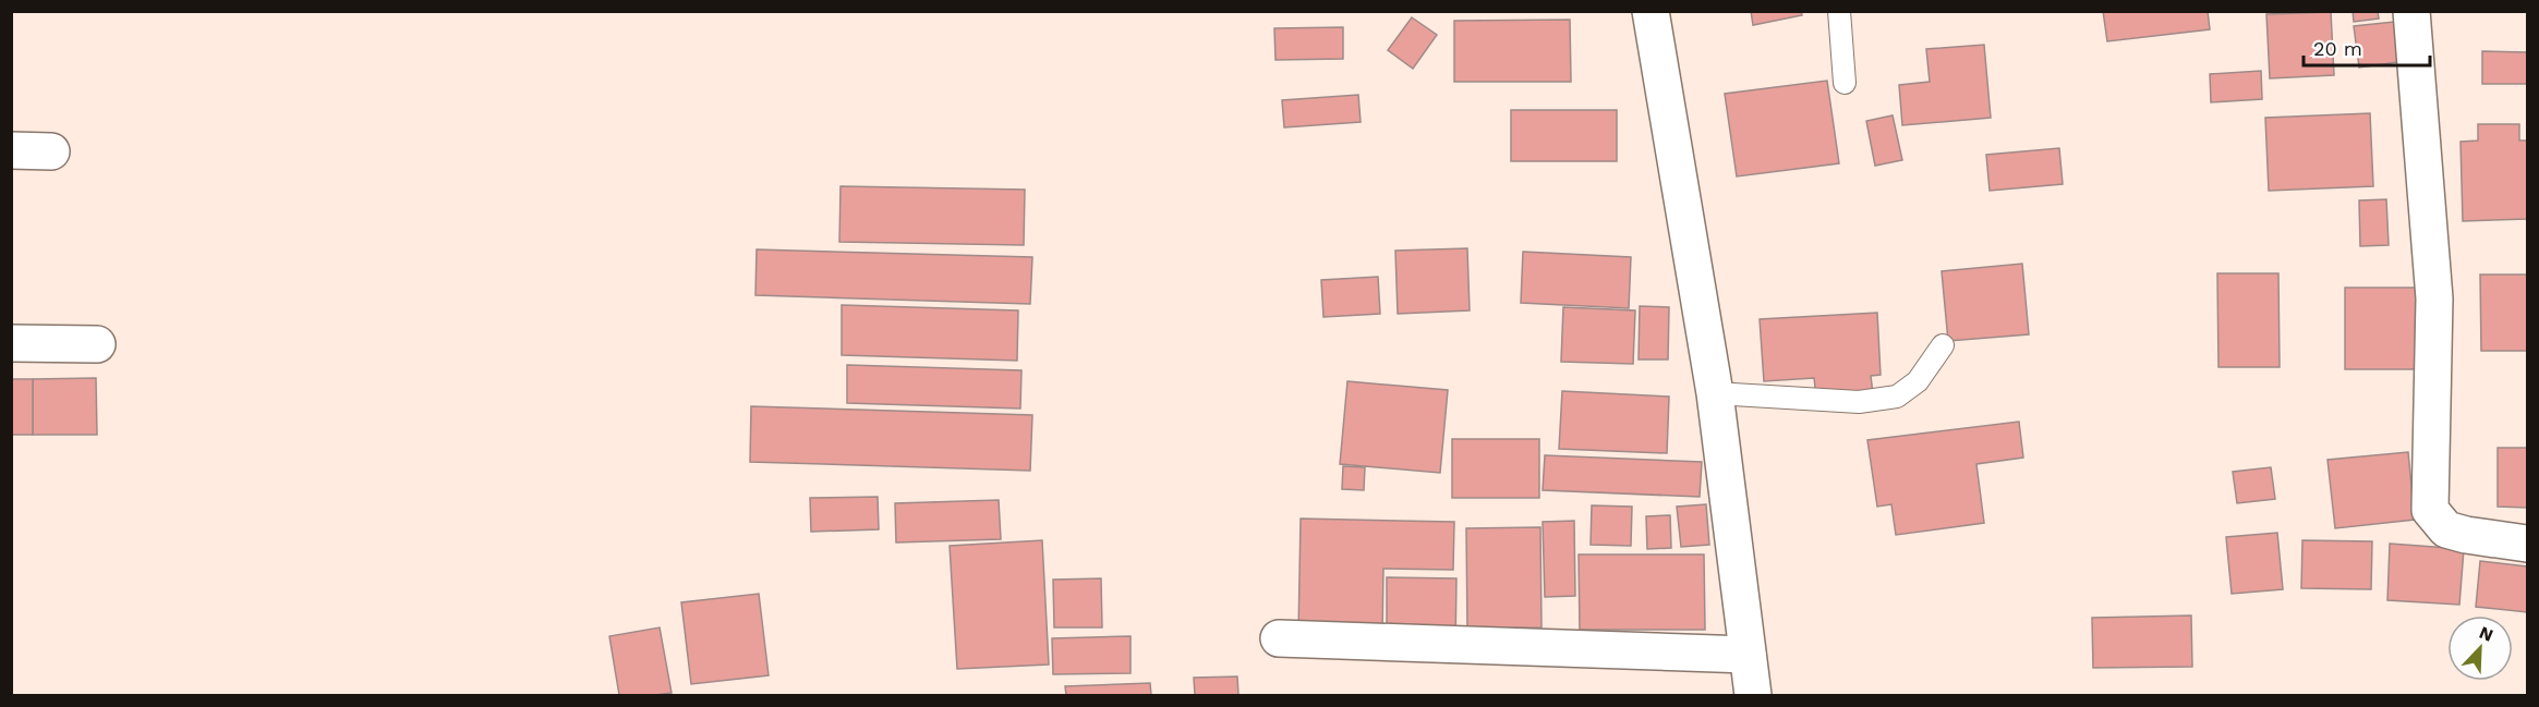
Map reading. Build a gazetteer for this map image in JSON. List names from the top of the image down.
{
  "scale_bar": "20 m",
  "north": "top right"
}
